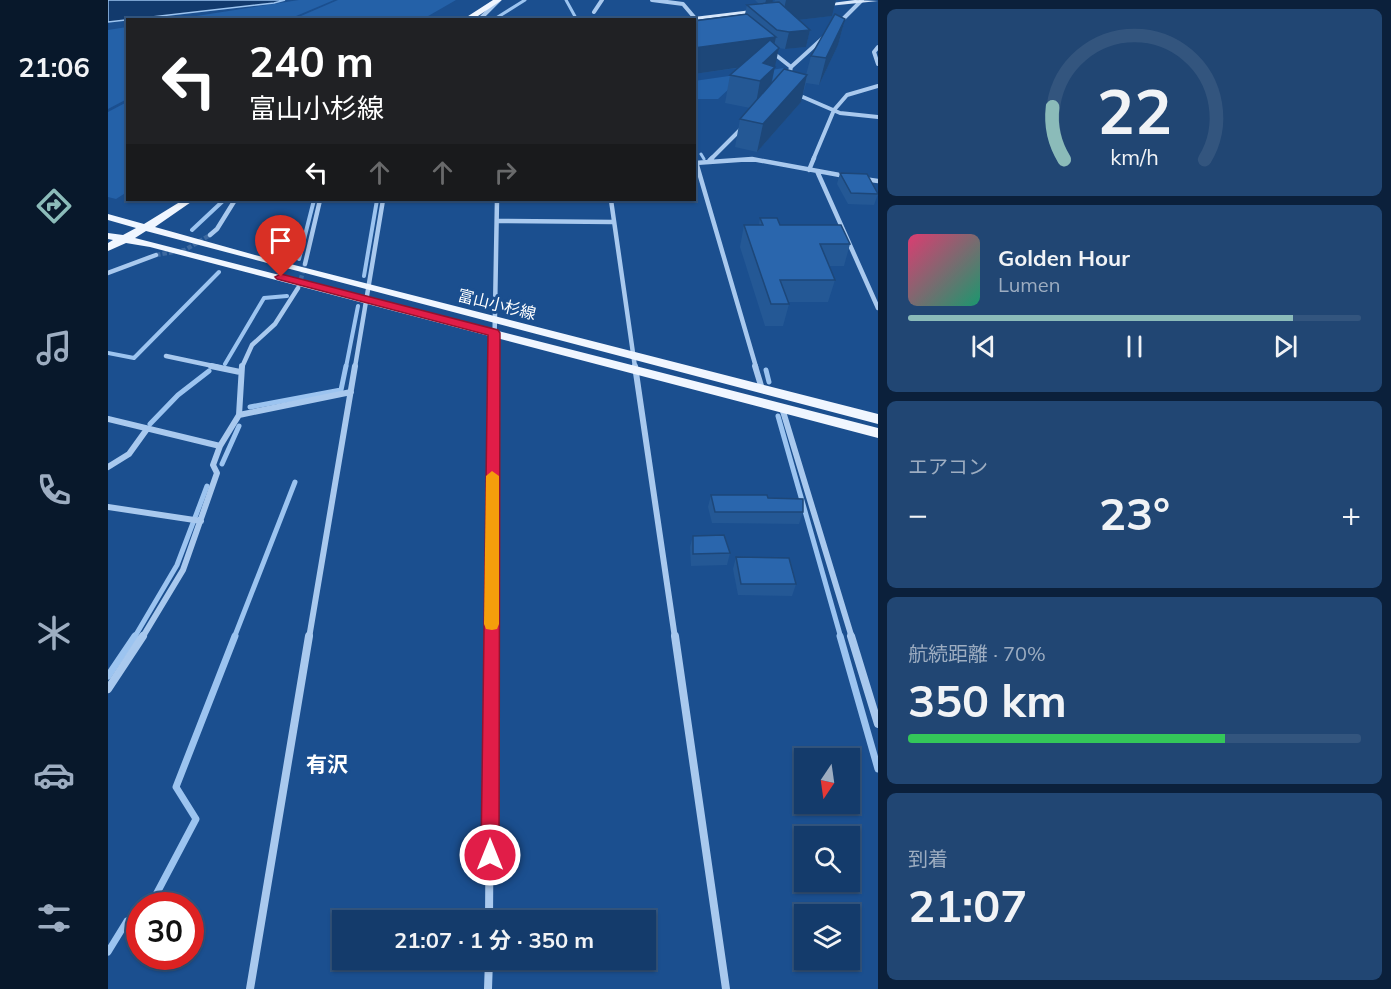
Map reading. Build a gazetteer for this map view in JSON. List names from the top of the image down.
{
  "streets": {
    "main road": ["富山小杉線"]
  },
  "districts": ["有沢"],
  "north": "bottom",
  "page": {
    "tabs": "21:06",
    "turn": ["240 m", "富山小杉線"],
    "song": ["Golden Hour", "Lumen"],
    "tile": [
      "エアコン",
      ["航続距離 · 70%", "350 km"],
      ["到着", "21:07"]
    ],
    "heat": ["−", "23°", "+"],
    "limit": "30",
    "trip": "21:07 · 1 分 · 350 m",
    "gauge": ["22", "km/h"]
  }
}
